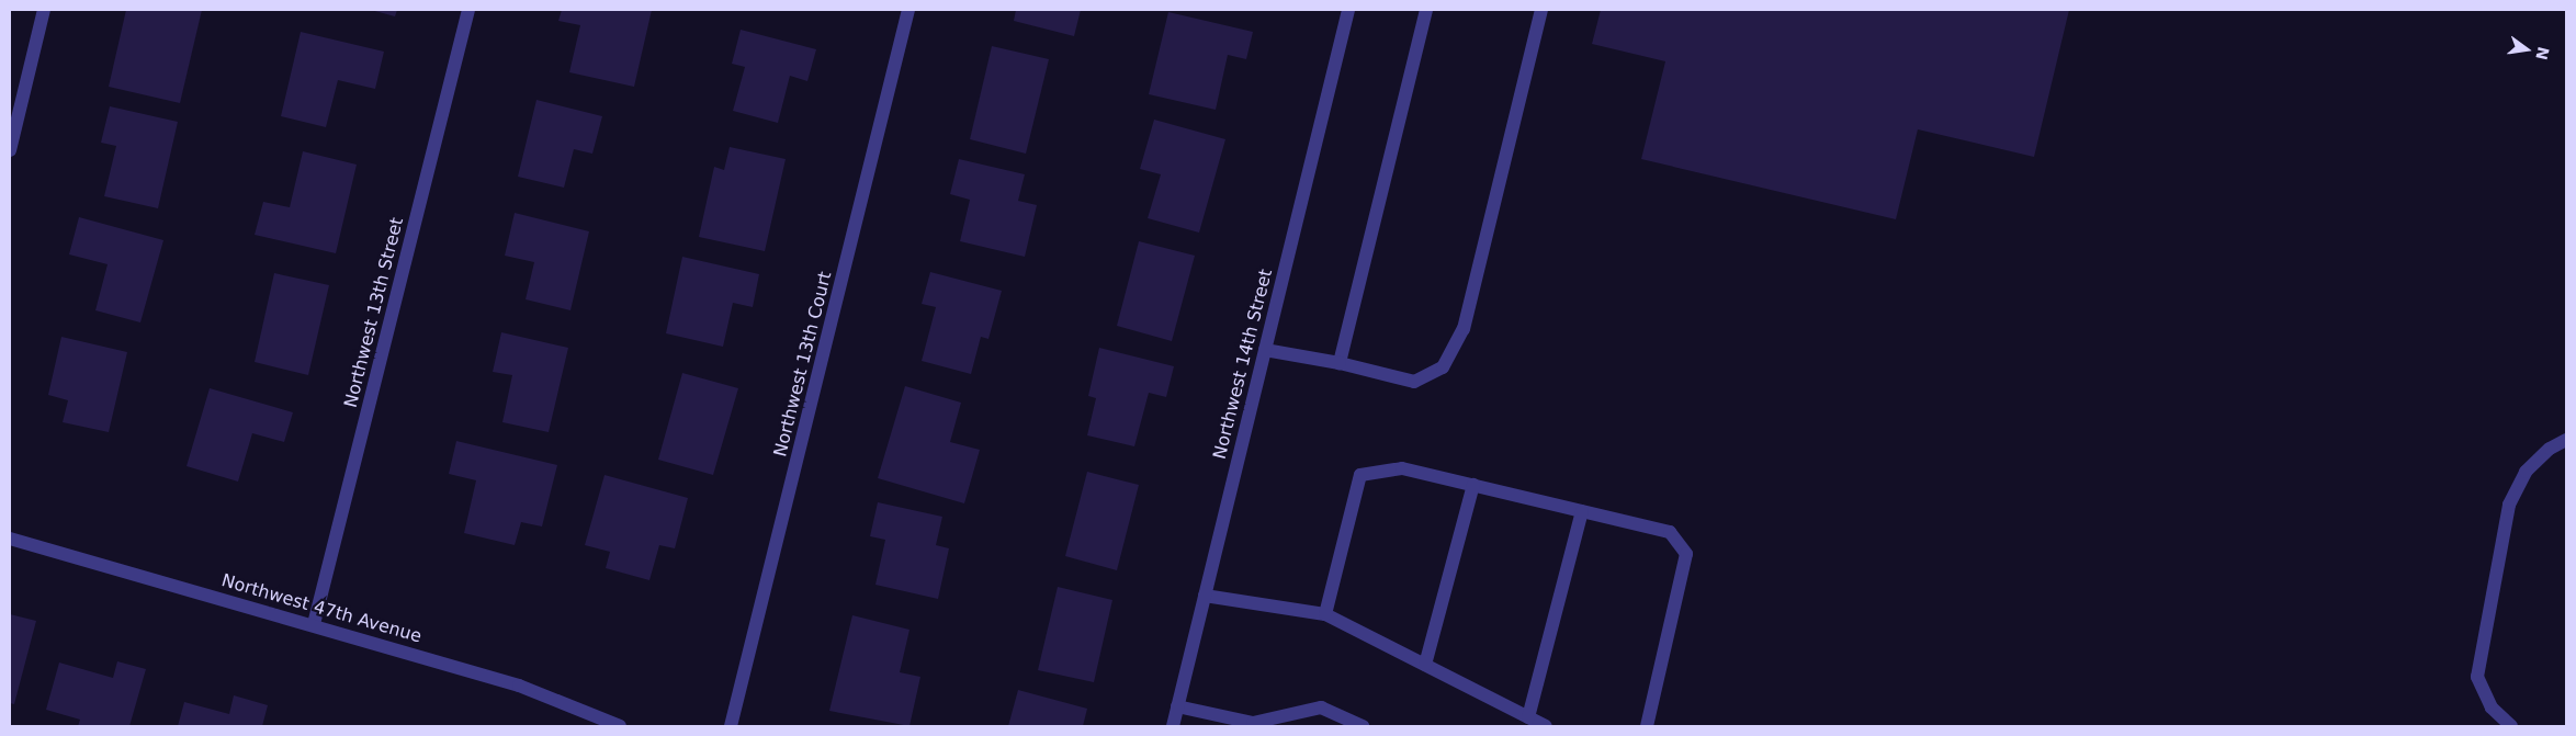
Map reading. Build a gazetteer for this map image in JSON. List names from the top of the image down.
{
  "streets": {
    "street": [
      "Northwest 13th Street",
      "Northwest 13th Court",
      "Northwest 14th Street",
      "Northwest 47th Avenue"
    ]
  },
  "crossings": [
    ["Northwest 13th Street", "Northwest 47th Avenue"]
  ],
  "north": "right"
}
